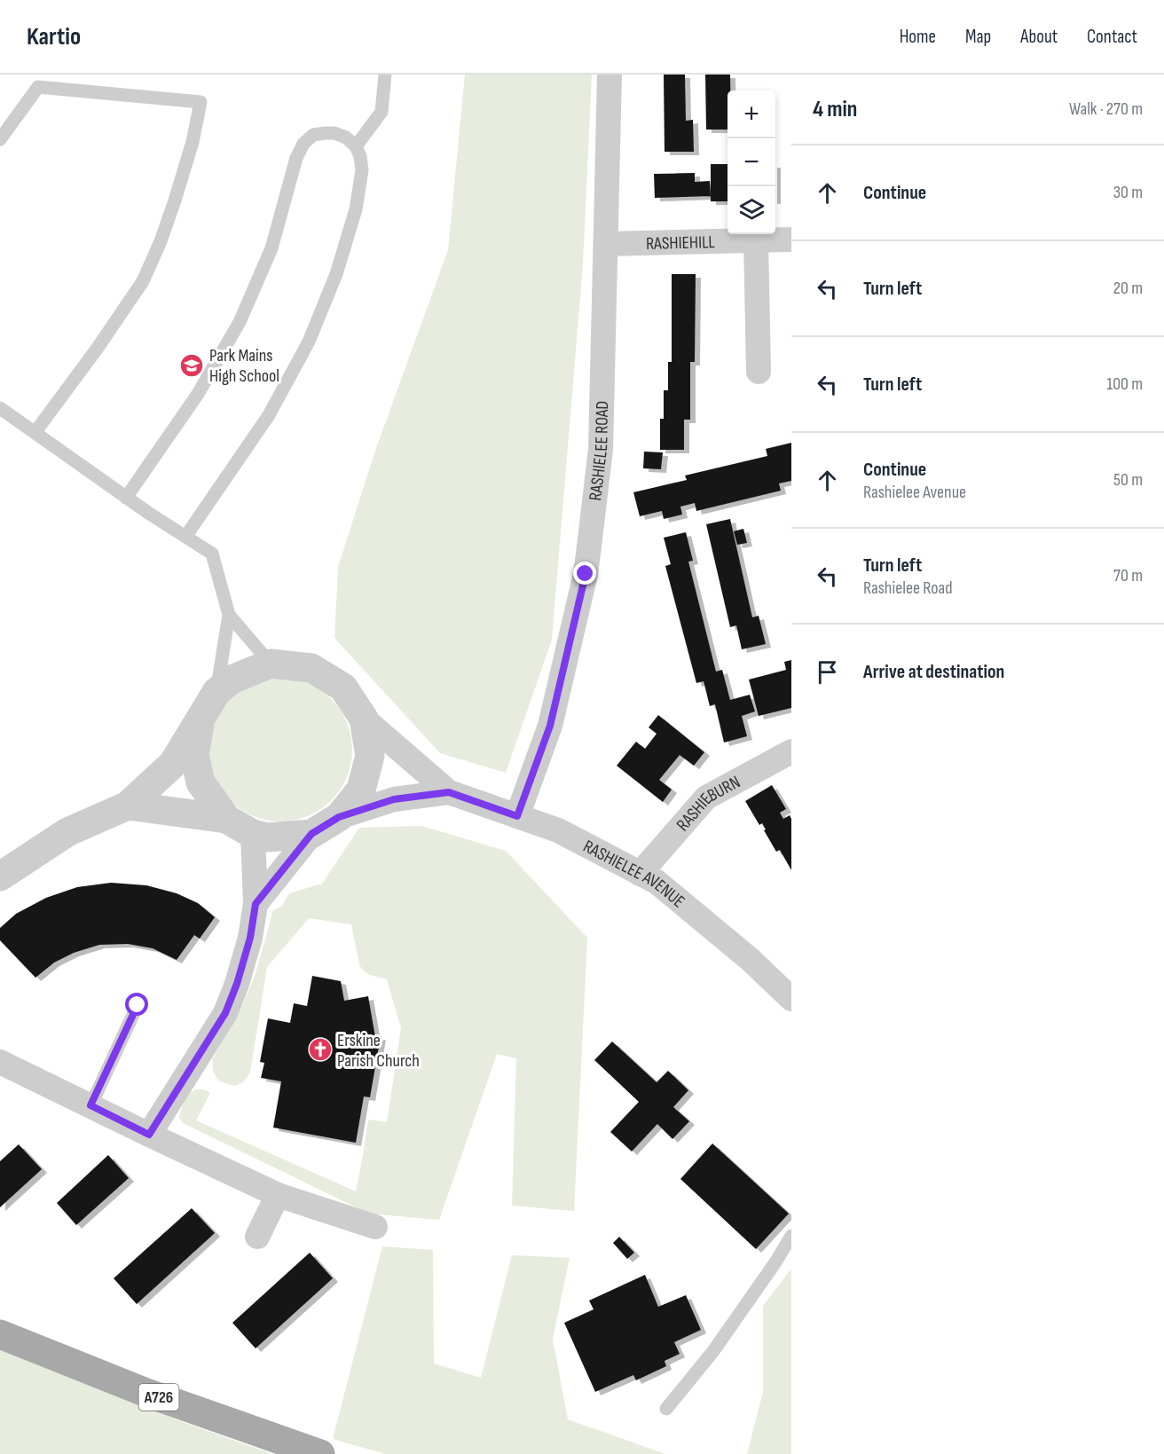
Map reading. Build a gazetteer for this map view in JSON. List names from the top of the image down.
{
  "streets": {
    "main road": ["A726"],
    "street": [
      "RASHIEHILL",
      "RASHIELEE ROAD",
      "RASHIEBURN",
      "RASHIELEE AVENUE"
    ]
  },
  "crossings": [
    ["RASHIEHILL", "RASHIELEE ROAD"],
    ["RASHIELEE ROAD", "RASHIELEE AVENUE"],
    ["RASHIEBURN", "RASHIELEE AVENUE"]
  ],
  "places": {
    "school or university": ["Park Mains High School"],
    "church": ["Erskine Parish Church"]
  },
  "page": {
    "header": "Kartio",
    "nav": [
      "Home",
      "Map",
      "About",
      "Contact"
    ],
    "heading": ["4 min", "Walk · 270 m"],
    "map_buttons": ["+", "−"],
    "list": [
      ["Continue", "30 m"],
      ["Turn left", "20 m"],
      ["Turn left", "100 m"],
      ["Continue", "Rashielee Avenue", "50 m"],
      ["Turn left", "Rashielee Road", "70 m"],
      "Arrive at destination"
    ]
  }
}
